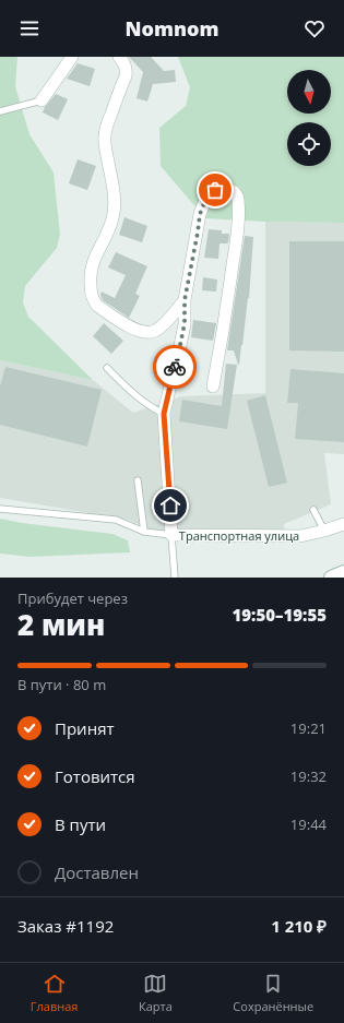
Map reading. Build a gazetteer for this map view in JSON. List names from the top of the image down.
{
  "streets": {
    "street": ["Транспортная улица"]
  },
  "north": "bottom",
  "page": {
    "header": "Nomnom",
    "heading": ["2 мин", "Прибудет через", "19:50–19:55"],
    "panel": ["Заказ #1192", "1 210 ₽"],
    "bar": "В пути · 80 m",
    "list": [
      ["Принят", "19:21"],
      ["Готовится", "19:32"],
      ["В пути", "19:44"],
      "Доставлен"
    ],
    "tabs": ["Главная", "Карта", "Сохранённые"]
  }
}
